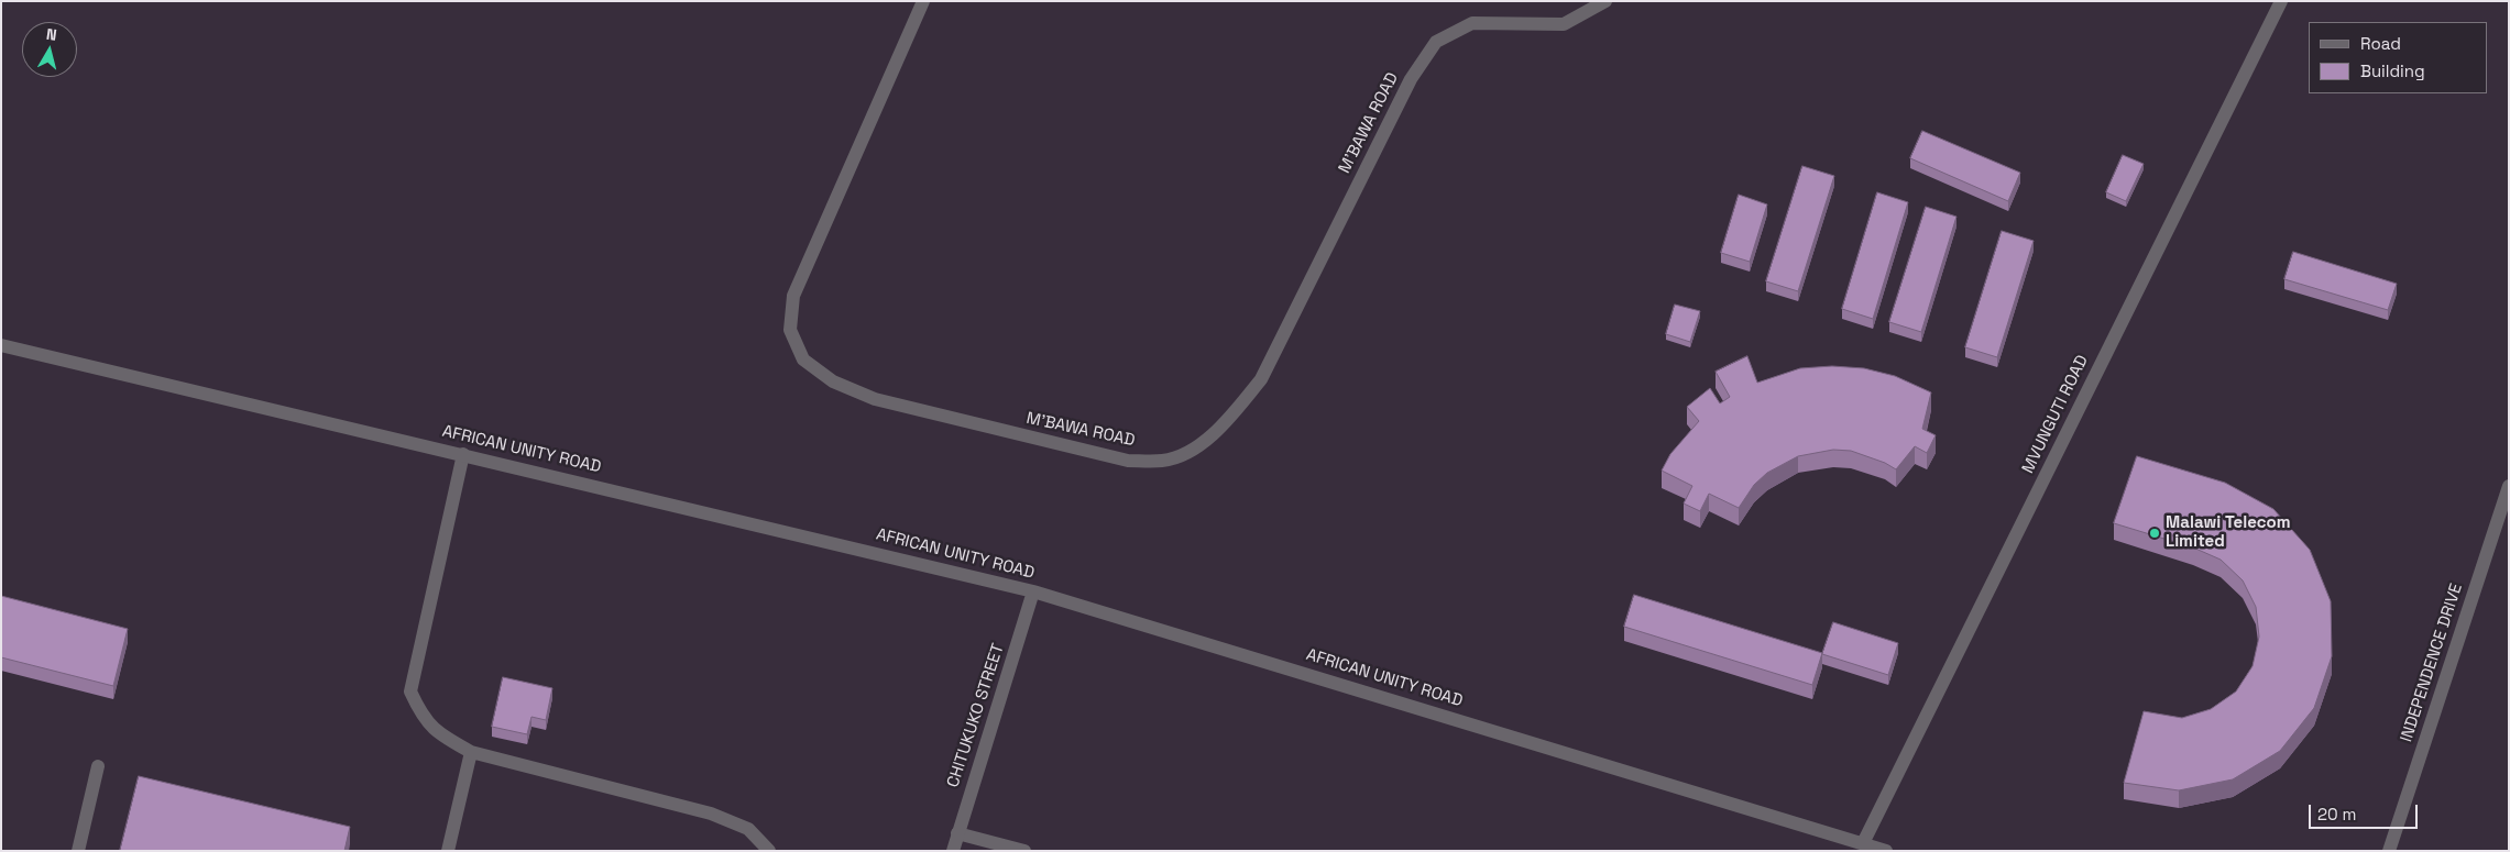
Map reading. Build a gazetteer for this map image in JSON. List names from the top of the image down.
{
  "streets": {
    "street": [
      "M'BAWA ROAD",
      "MVUNGUTI ROAD",
      "AFRICAN UNITY ROAD",
      "INDEPENDENCE DRIVE",
      "CHITUKUKO STREET"
    ]
  },
  "crossings": [
    ["MVUNGUTI ROAD", "AFRICAN UNITY ROAD"],
    ["AFRICAN UNITY ROAD", "CHITUKUKO STREET"]
  ],
  "places": ["Malawi Telecom Limited"],
  "legend": ["Road", "Building"],
  "scale_bar": "20 m",
  "north": "top"
}
